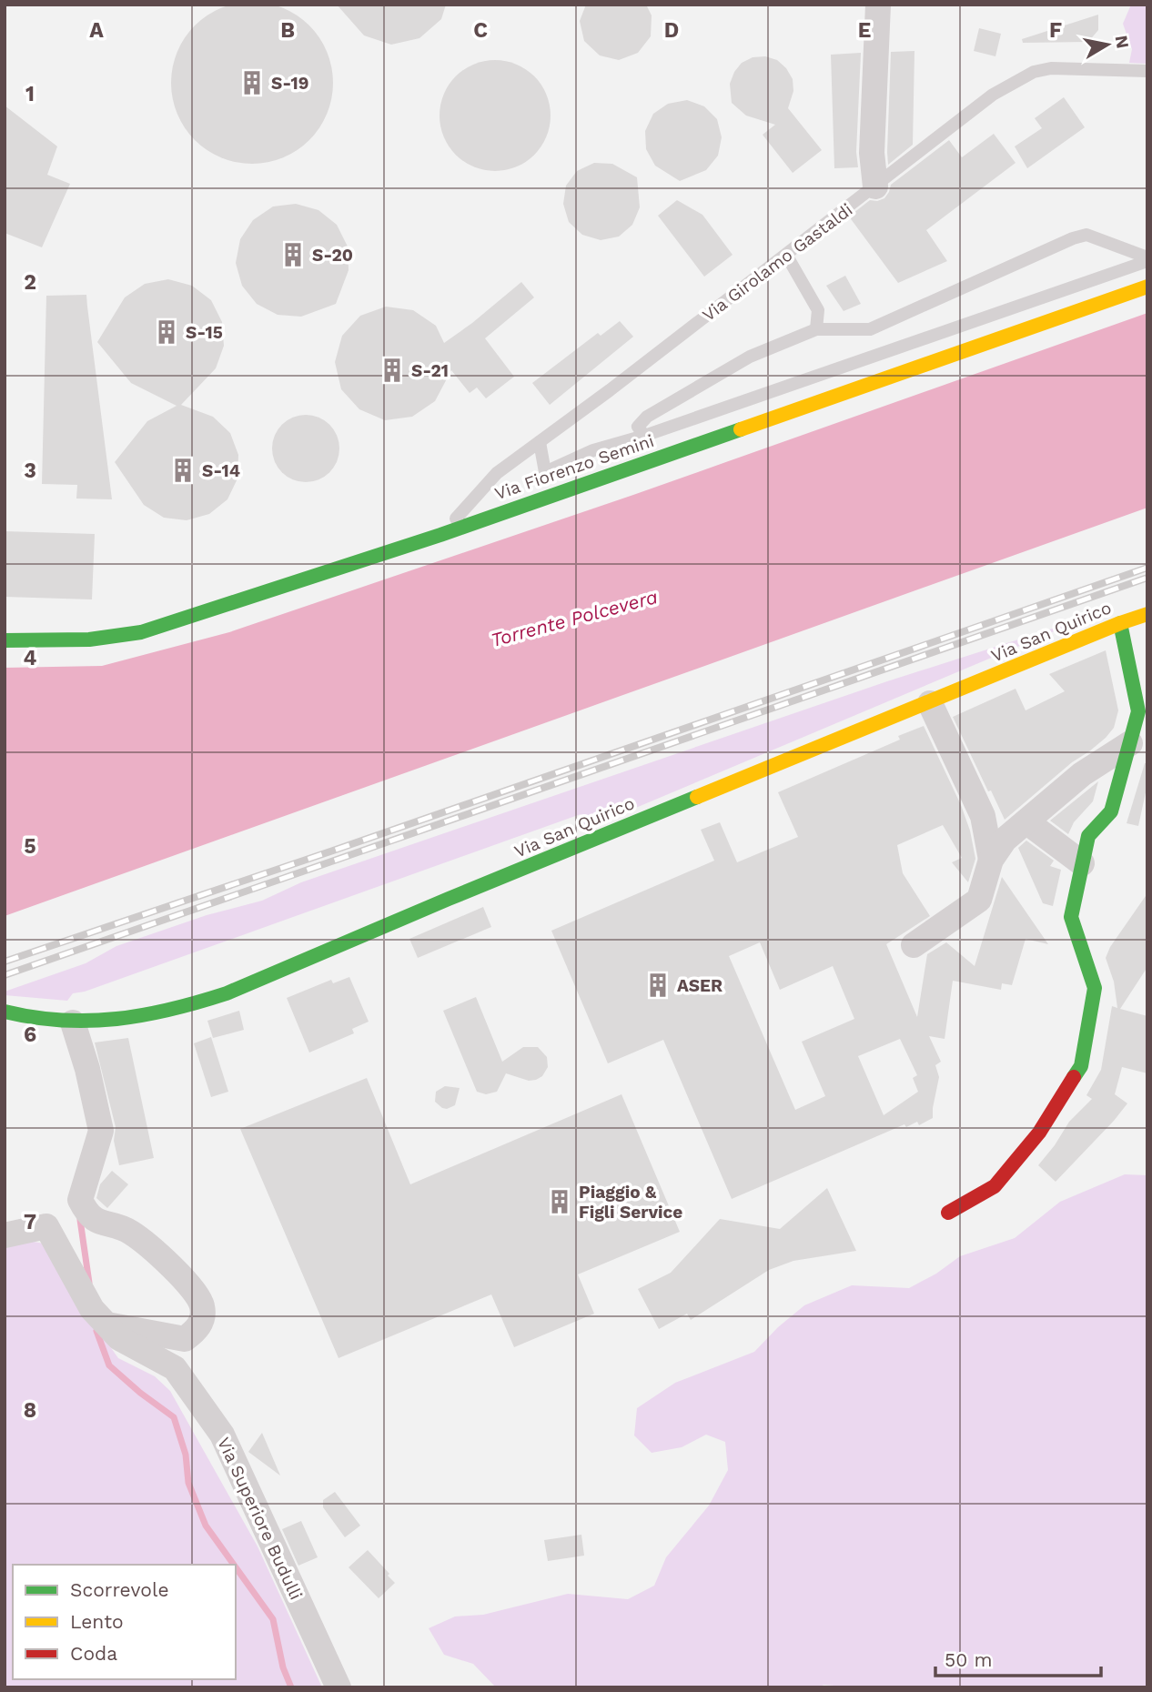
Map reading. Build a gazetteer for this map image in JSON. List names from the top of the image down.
{
  "streets": {
    "main road": ["Via Fiorenzo Semini", "Via San Quirico"],
    "street": ["Via Superiore Budulli"],
    "lane": ["Via Girolamo Gastaldi"]
  },
  "crossings": [
    ["Via Girolamo Gastaldi", "Via Fiorenzo Semini"]
  ],
  "water": ["Torrente Polcevera"],
  "places": {
    "building": [
      "S-19",
      "S-20",
      "S-15",
      "S-21",
      "S-14",
      "ASER",
      "Piaggio & Figli Service"
    ]
  },
  "legend": ["Scorrevole", "Lento", "Coda"],
  "scale_bar": "50 m",
  "north": "right",
  "grid": {
    "columns": [
      "A",
      "B",
      "C",
      "D",
      "E",
      "F"
    ],
    "rows": [
      "1",
      "2",
      "3",
      "4",
      "5",
      "6",
      "7",
      "8"
    ]
  }
}
